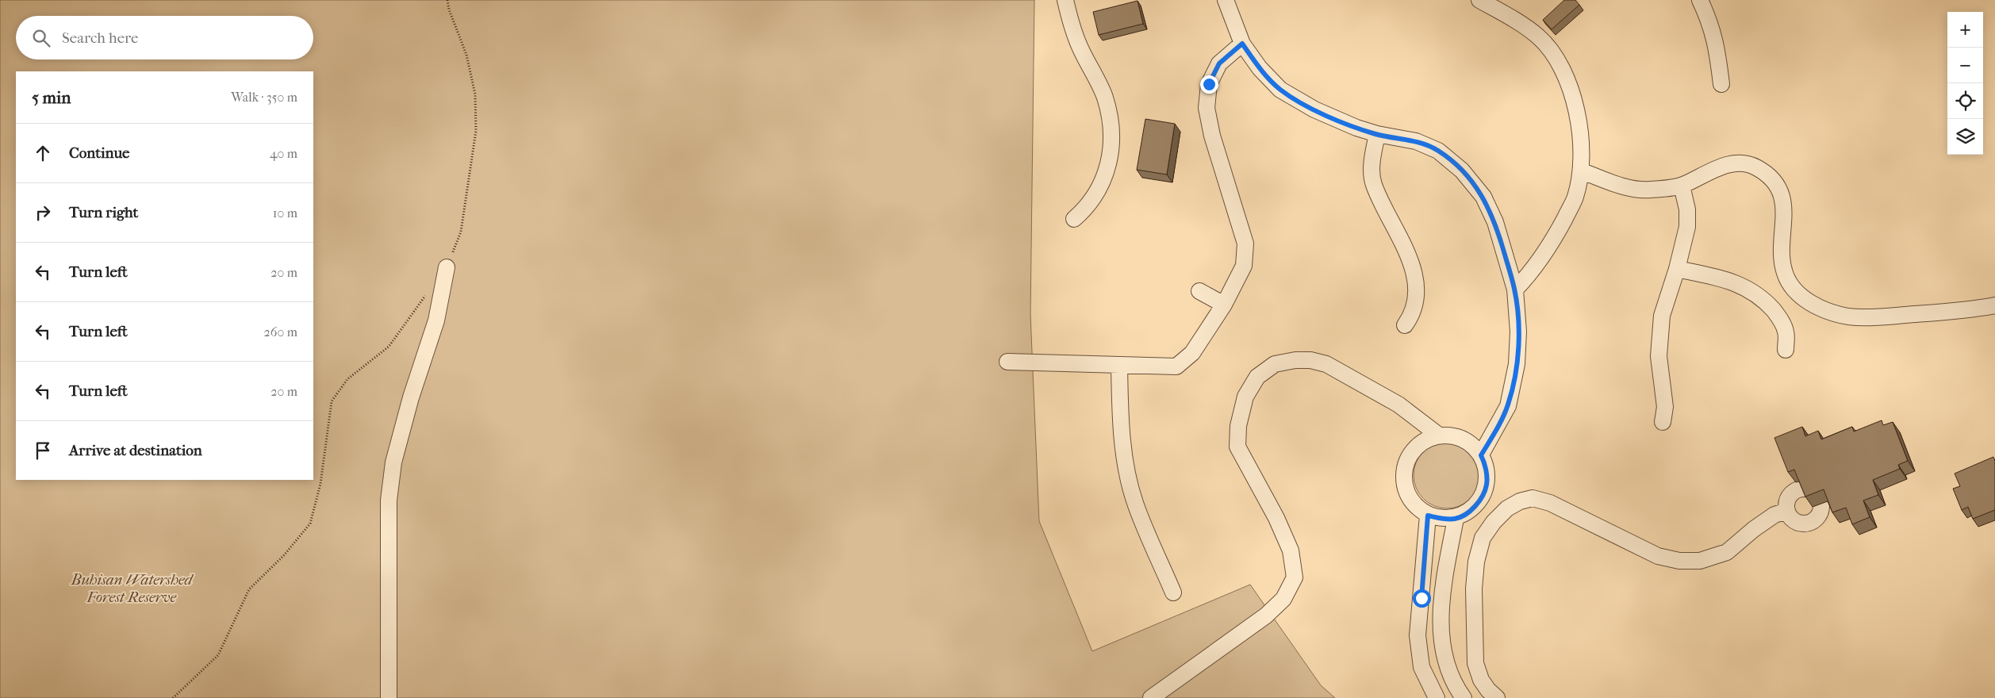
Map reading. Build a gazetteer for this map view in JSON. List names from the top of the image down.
{
  "parks": ["Buhisan Watershed Forest Reserve"],
  "page": {
    "map_buttons": ["+", "−"],
    "search": "Search here",
    "heading": ["5 min", "Walk · 350 m"],
    "list": [
      ["Continue", "40 m"],
      ["Turn right", "10 m"],
      ["Turn left", "20 m"],
      ["Turn left", "260 m"],
      ["Turn left", "20 m"],
      "Arrive at destination"
    ]
  }
}
